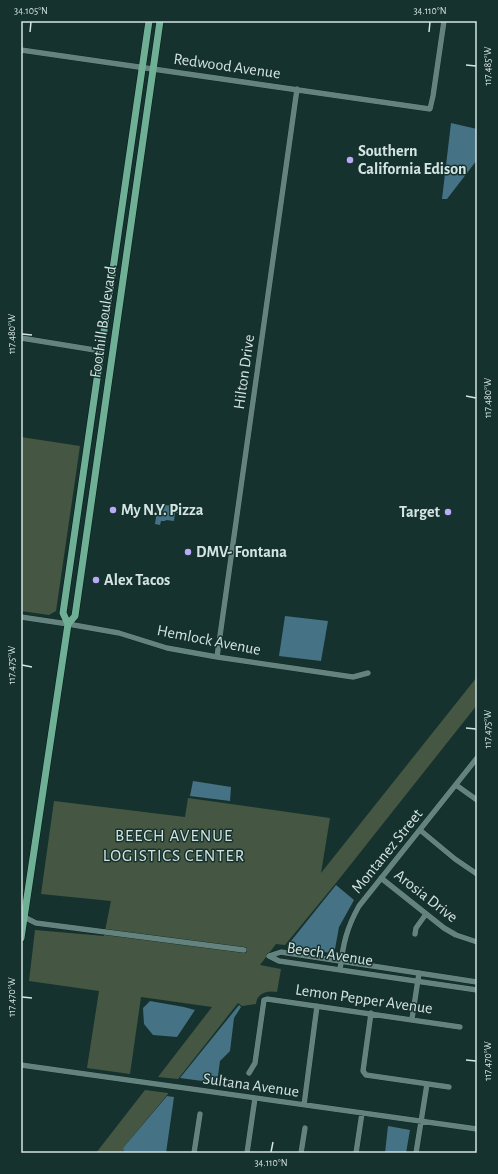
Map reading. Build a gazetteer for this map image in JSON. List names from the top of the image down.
{
  "streets": {
    "main road": ["Foothill Boulevard"],
    "street": [
      "Redwood Avenue",
      "Hilton Drive",
      "Hemlock Avenue",
      "Montanez Street",
      "Arosia Drive",
      "Beech Avenue",
      "Lemon Pepper Avenue",
      "Sultana Avenue"
    ]
  },
  "crossings": [
    ["Redwood Avenue", "Foothill Boulevard"],
    ["Redwood Avenue", "Hilton Drive"],
    ["Foothill Boulevard", "Hemlock Avenue"],
    ["Hilton Drive", "Hemlock Avenue"],
    ["Montanez Street", "Arosia Drive"],
    ["Montanez Street", "Beech Avenue"]
  ],
  "districts": ["BEECH AVENUE LOGISTICS CENTER"],
  "places": [
    "Southern California Edison",
    "My N.Y. Pizza",
    "Target",
    "DMV- Fontana",
    "Alex Tacos"
  ],
  "coordinates": [
    "34.105°N",
    "34.110°N",
    "117.485°W",
    "117.480°W",
    "117.475°W",
    "117.470°W"
  ]
}
